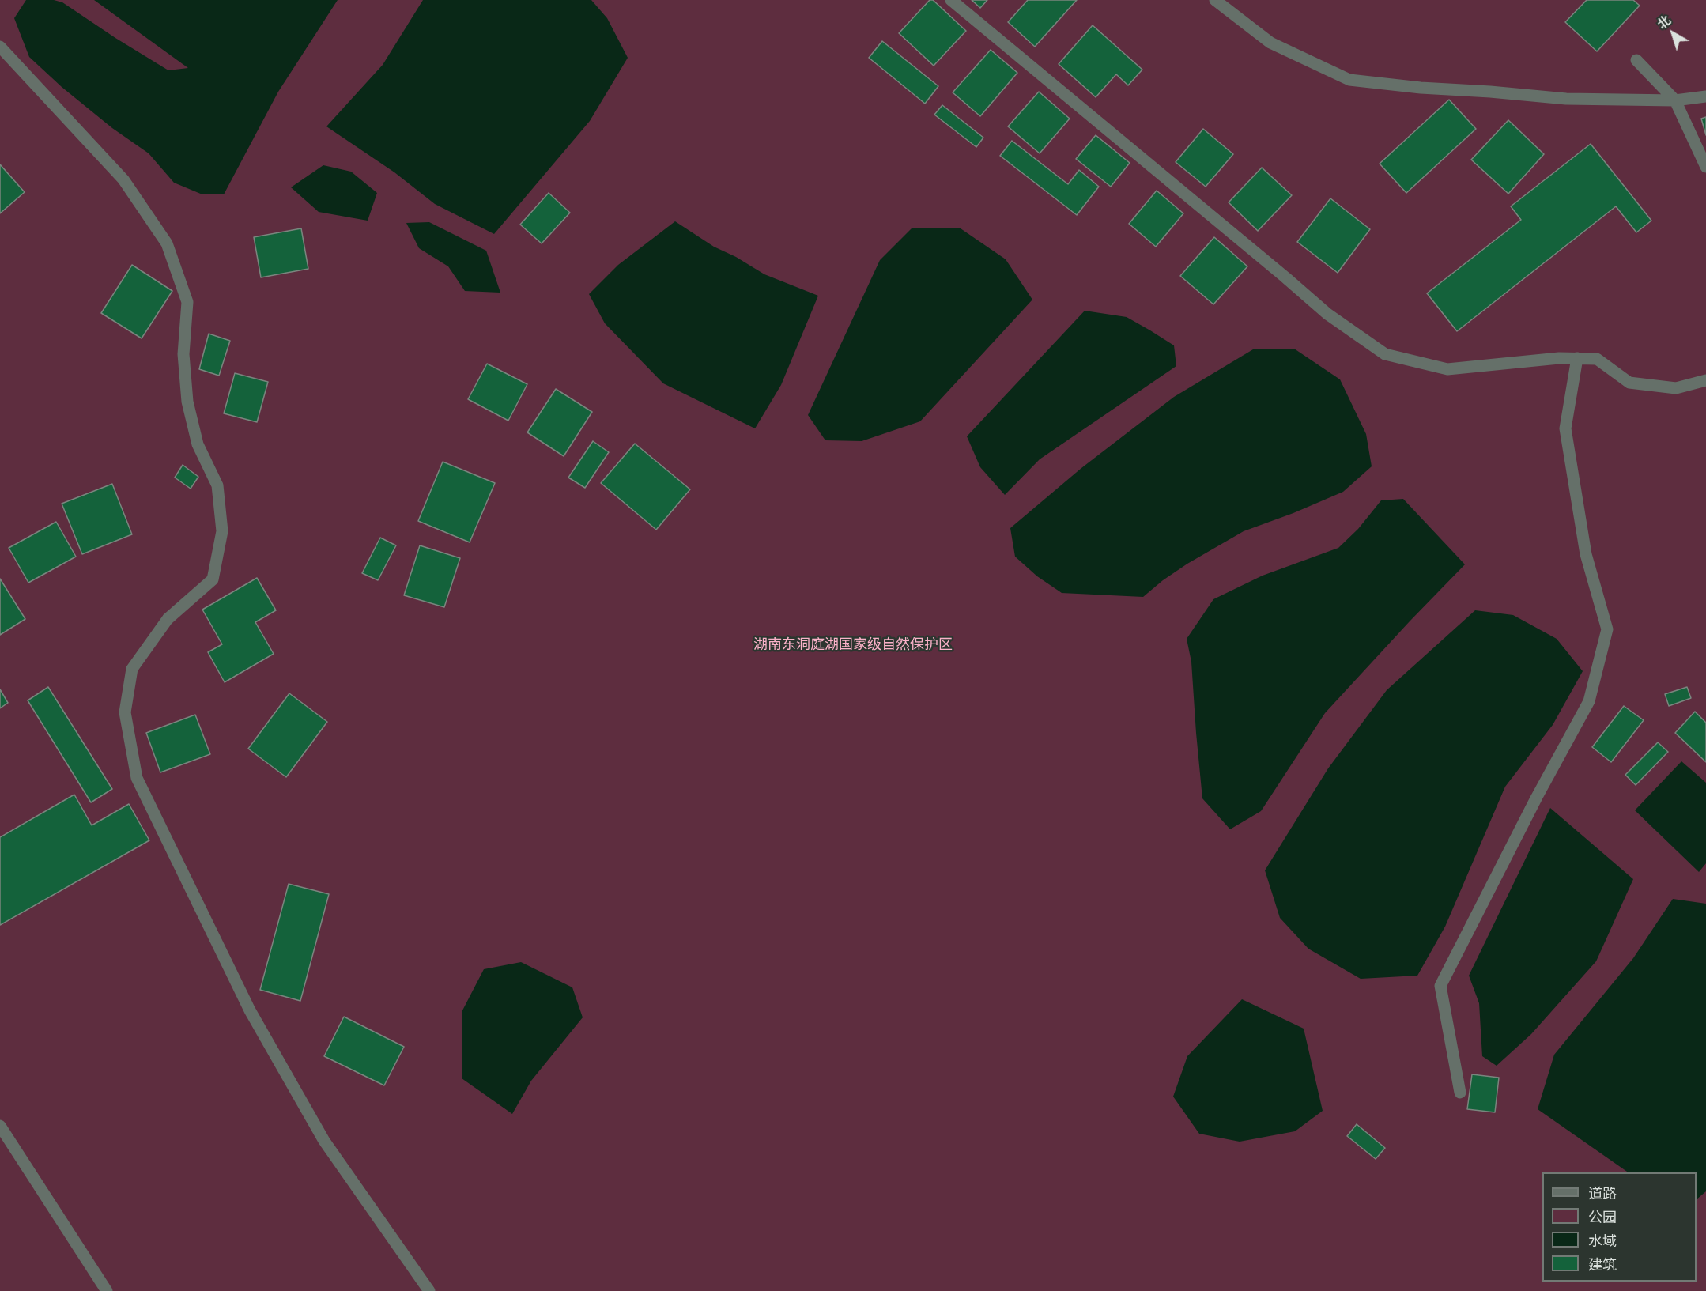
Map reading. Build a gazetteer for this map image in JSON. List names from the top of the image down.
{
  "parks": ["湖南东洞庭湖国家级自然保护区"],
  "legend": [
    "道路",
    "公园",
    "水域",
    "建筑"
  ],
  "north": "top left"
}
